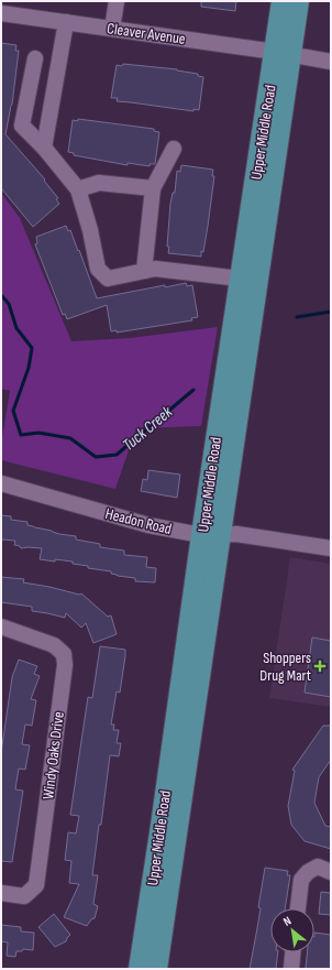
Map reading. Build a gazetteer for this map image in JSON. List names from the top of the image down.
{
  "streets": {
    "main road": ["Upper Middle Road"],
    "street": ["Cleaver Avenue", "Headon Road", "Windy Oaks Drive"]
  },
  "crossings": [
    ["Cleaver Avenue", "Upper Middle Road"],
    ["Upper Middle Road", "Headon Road"]
  ],
  "water": ["Tuck Creek"],
  "places": {
    "health": ["Shoppers Drug Mart"]
  },
  "north": "top left"
}
